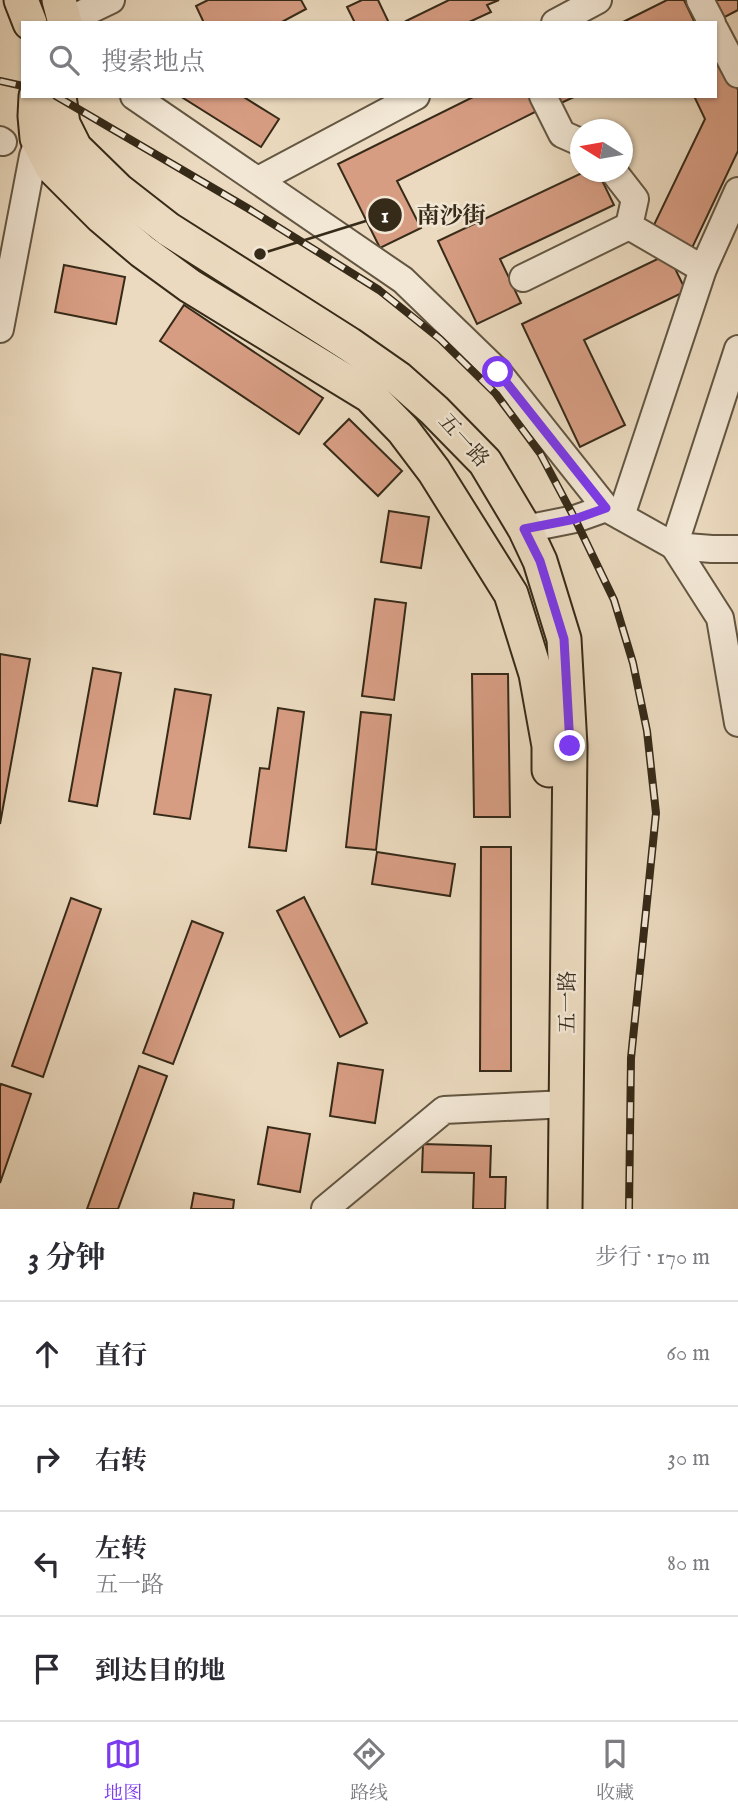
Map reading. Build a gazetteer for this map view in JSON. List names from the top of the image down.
{
  "streets": {
    "main road": ["五一路"]
  },
  "places": ["南沙街"],
  "north": "left",
  "page": {
    "search": "搜索地点",
    "heading": ["3 分钟", "步行 · 170 m"],
    "list": [
      ["直行", "60 m"],
      ["右转", "30 m"],
      ["左转", "五一路", "80 m"],
      "到达目的地"
    ],
    "nav": ["地图", "路线", "收藏"]
  }
}
